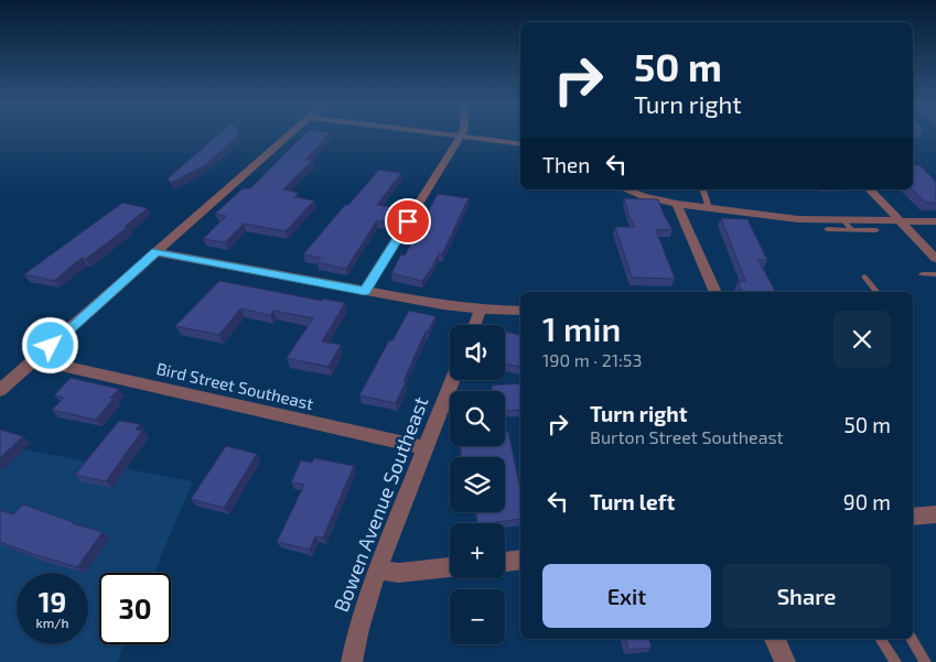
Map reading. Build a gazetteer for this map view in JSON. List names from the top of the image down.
{
  "streets": {
    "street": ["Bird Street Southeast", "Bowen Avenue Southeast"]
  },
  "crossings": [
    ["Bird Street Southeast", "Bowen Avenue Southeast"]
  ],
  "page": {
    "turn": ["50 m", "Turn right"],
    "then": "Then",
    "heading": ["1 min", "190 m · 21:53"],
    "map_buttons": ["+", "−"],
    "list": [
      {
        "name": "Turn right",
        "note": "Burton Street Southeast",
        "value": "50 m"
      },
      {
        "name": "Turn left",
        "value": "90 m"
      }
    ],
    "buttons": ["Exit", "Share"],
    "speed": "19 km/h",
    "limit": "30"
  }
}
